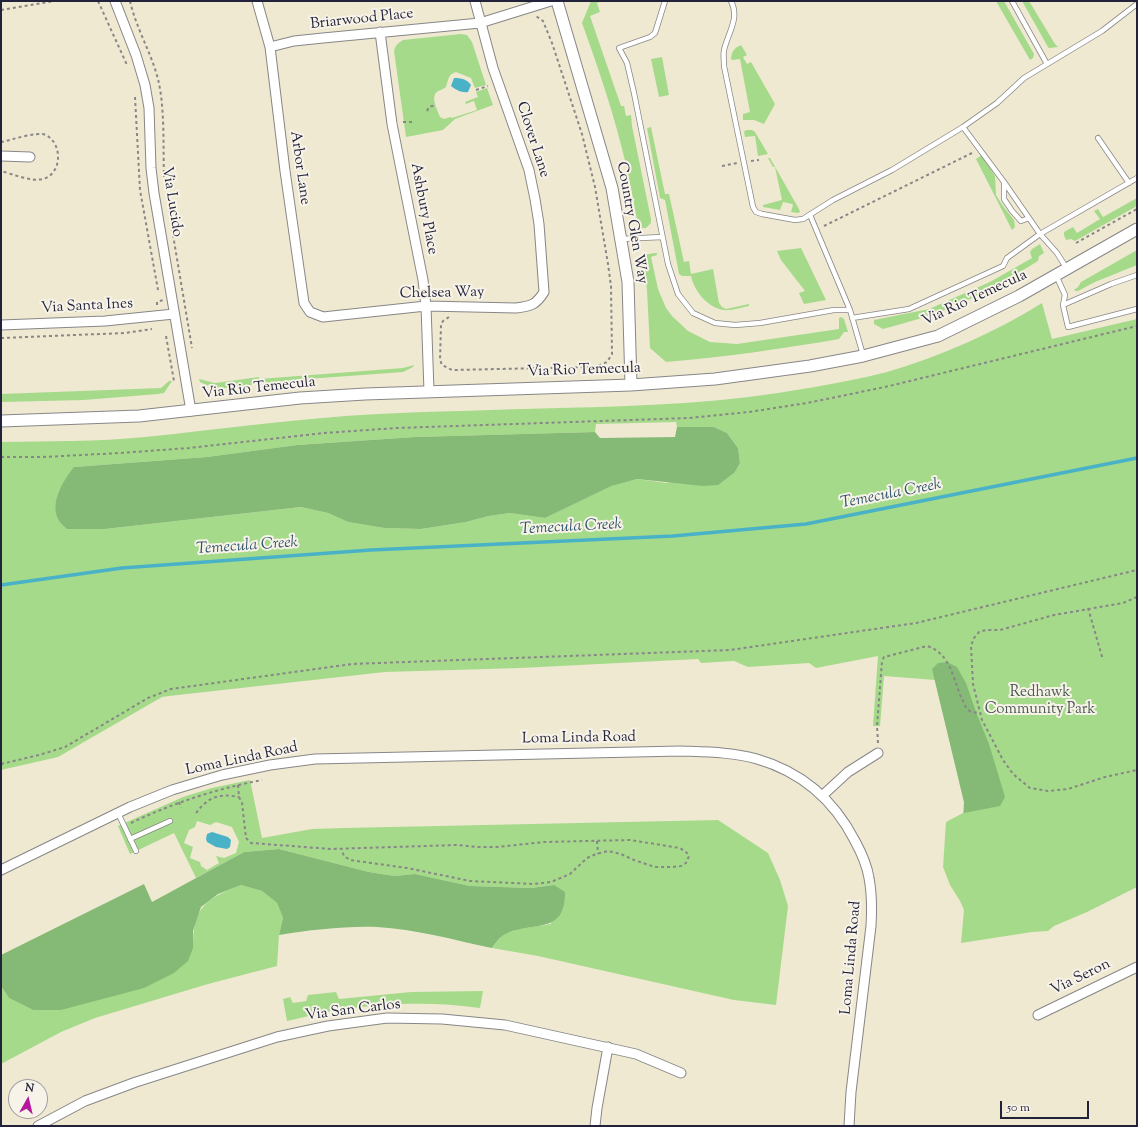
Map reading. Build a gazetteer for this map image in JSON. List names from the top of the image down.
{
  "streets": {
    "street": [
      "Briarwood Place",
      "Clover Lane",
      "Arbor Lane",
      "Via Lucido",
      "Ashbury Place",
      "Country Glen Way",
      "Chelsea Way",
      "Via Rio Temecula",
      "Via Santa Ines",
      "Loma Linda Road",
      "Via Seron",
      "Via San Carlos"
    ]
  },
  "crossings": [
    ["Briarwood Place", "Clover Lane"],
    ["Briarwood Place", "Arbor Lane"],
    ["Briarwood Place", "Ashbury Place"],
    ["Clover Lane", "Chelsea Way"],
    ["Arbor Lane", "Chelsea Way"],
    ["Via Lucido", "Via Rio Temecula"],
    ["Via Lucido", "Via Santa Ines"],
    ["Ashbury Place", "Chelsea Way"],
    ["Ashbury Place", "Via Rio Temecula"],
    ["Country Glen Way", "Via Rio Temecula"]
  ],
  "water": ["Temecula Creek"],
  "parks": ["Redhawk Community Park"],
  "scale_bar": "50 m",
  "north": "top"
}
